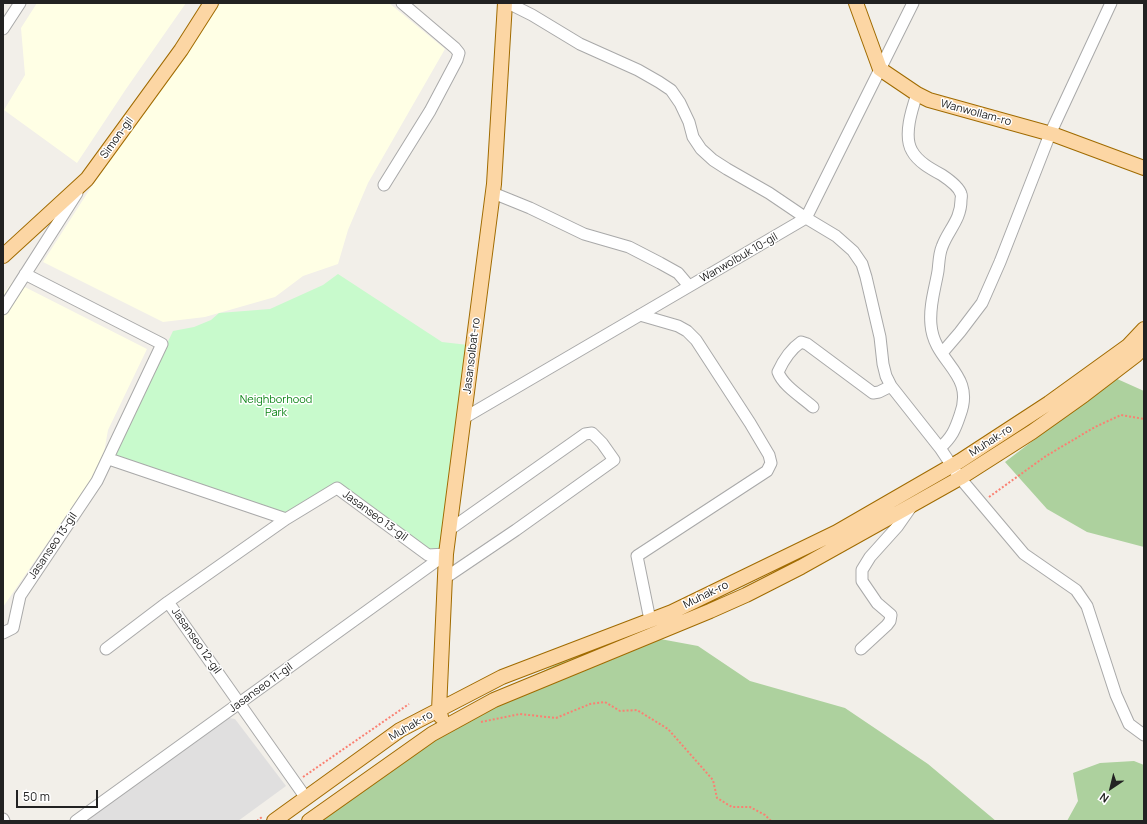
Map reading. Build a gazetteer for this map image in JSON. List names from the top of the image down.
{
  "streets": {
    "main road": [
      "Wanwollam-ro",
      "Simon-gil",
      "Jasansolbat-ro",
      "Muhak-ro"
    ],
    "street": [
      "Wanwolbuk 10-gil",
      "Jasanseo 13-gil",
      "Jasanseo 12-gil",
      "Jasanseo 11-gil"
    ]
  },
  "crossings": [
    ["Wanwolbuk 10-gil", "Jasansolbat-ro"],
    ["Jasansolbat-ro", "Muhak-ro"],
    ["Jasansolbat-ro", "Jasanseo 13-gil"],
    ["Jasansolbat-ro", "Jasanseo 11-gil"],
    ["Muhak-ro", "Jasanseo 12-gil"],
    ["Jasanseo 13-gil", "Jasanseo 12-gil"],
    ["Jasanseo 13-gil", "Jasanseo 11-gil"],
    ["Jasanseo 12-gil", "Jasanseo 11-gil"]
  ],
  "parks": ["Neighborhood Park"],
  "scale_bar": "50 m",
  "north": "bottom left"
}
